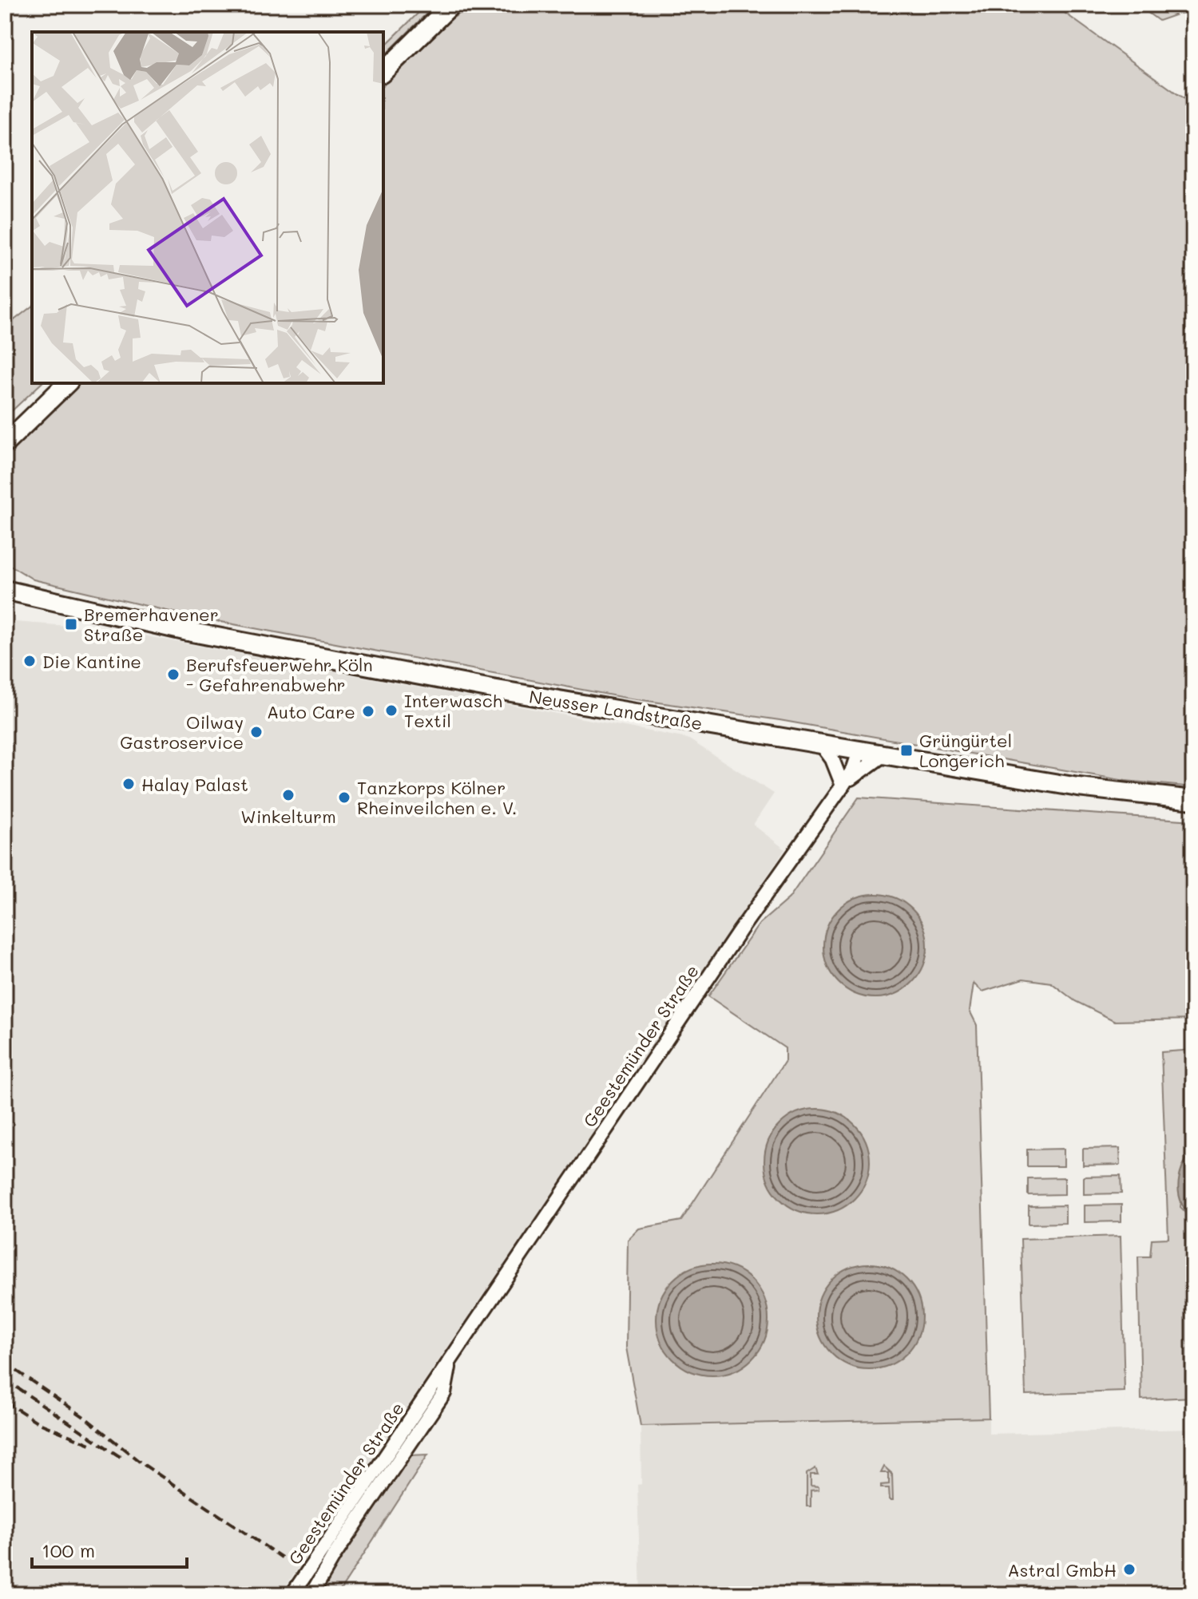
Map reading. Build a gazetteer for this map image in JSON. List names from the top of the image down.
{
  "streets": {
    "main road": ["Neusser Landstraße"],
    "street": ["Geestemünder Straße"]
  },
  "crossings": [
    ["Neusser Landstraße", "Geestemünder Straße"]
  ],
  "places": {
    "transit": ["Bremerhavener Straße", "Grüngürtel Longerich"],
    "other": [
      "Die Kantine",
      "Berufsfeuerwehr Köln - Gefahrenabwehr",
      "Interwasch Textil",
      "Auto Care",
      "Oilway Gastroservice",
      "Halay Palast",
      "Winkelturm",
      "Tanzkorps Kölner Rheinveilchen e. V.",
      "Astral GmbH"
    ]
  },
  "scale_bar": "100 m"
}
